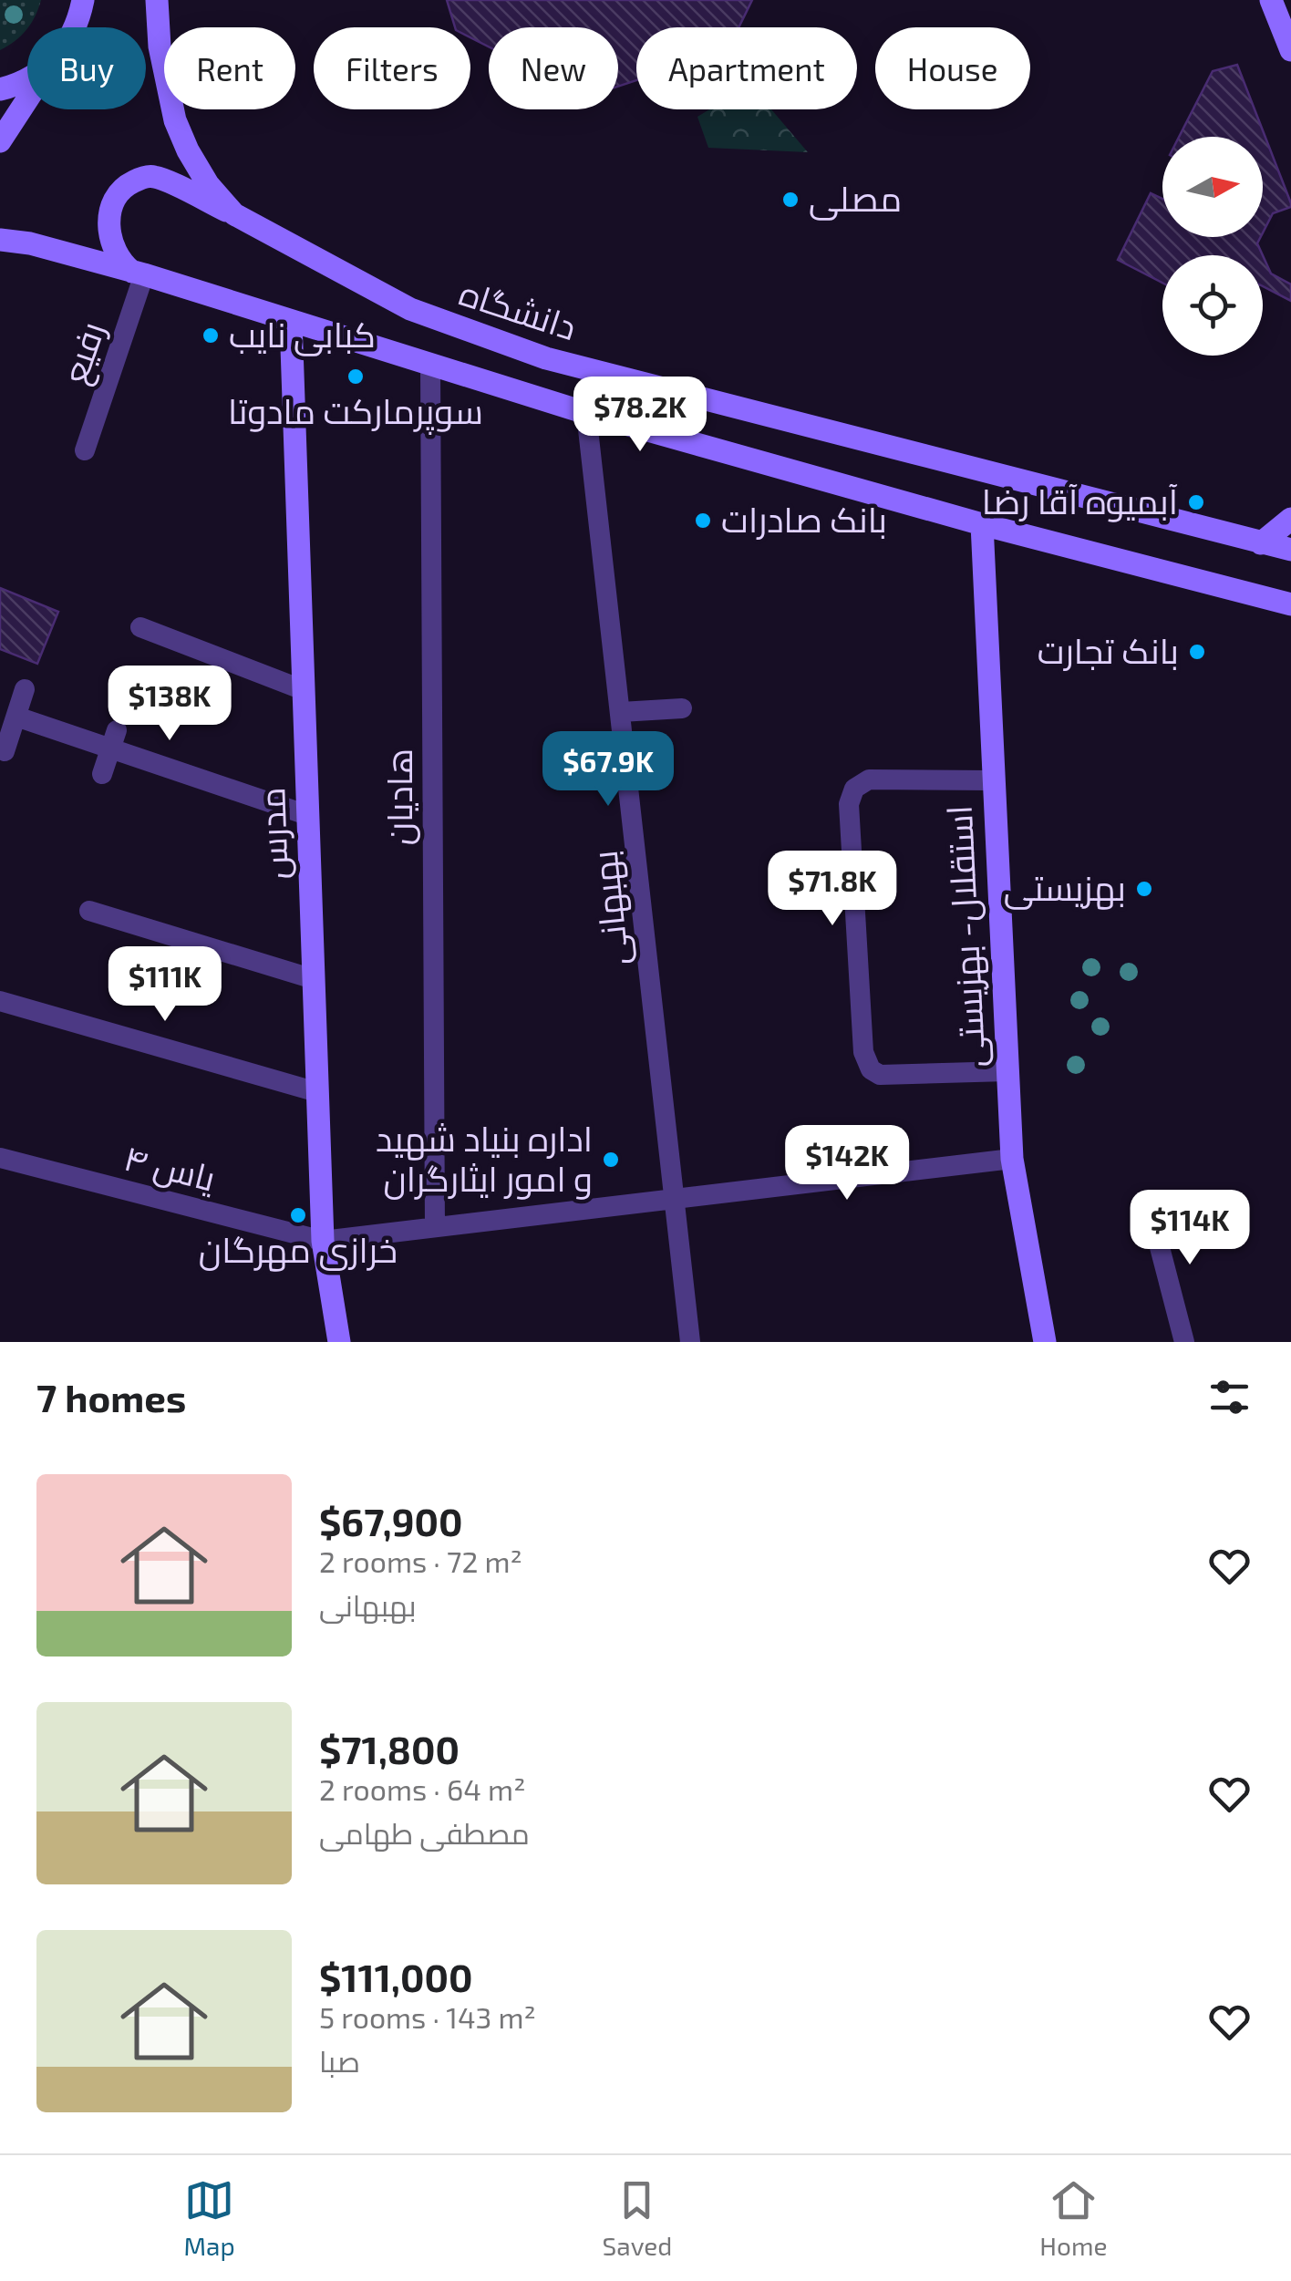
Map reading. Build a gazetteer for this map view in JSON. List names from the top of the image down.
{
  "streets": {
    "main road": ["دانشگاه", "مدرس", "استقلال- بهزیستی"],
    "street": [
      "رفیع",
      "هادیان",
      "بهبهانی",
      "یاس ۴"
    ]
  },
  "crossings": [
    ["مدرس", "یاس ۴"]
  ],
  "places": [
    "مصلی",
    "کبابی نایب",
    "سوپرمارکت مادوتا",
    "آبمیوه آقا رضا",
    "بانک صادرات",
    "بانک تجارت",
    "بهزیستی",
    "اداره بنیاد شهید و امور ایثارگران",
    "خرازی مهرگان"
  ],
  "north": "right",
  "page": {
    "chip": [
      "Buy",
      "Rent",
      "Filters",
      "New",
      "Apartment",
      "House"
    ],
    "price": [
      "$78.2K",
      "$138K",
      "$67.9K",
      "$71.8K",
      "$111K",
      "$142K",
      "$114K"
    ],
    "heading": "7 homes",
    "list": [
      {
        "name": "$67,900",
        "note": "2 rooms · 72 m² · بهبهانی"
      },
      {
        "name": "$71,800",
        "note": "2 rooms · 64 m² · مصطفی طهامی"
      },
      {
        "name": "$111,000",
        "note": "5 rooms · 143 m² · صبا"
      }
    ],
    "tabs": ["Map", "Saved", "Home"]
  }
}
